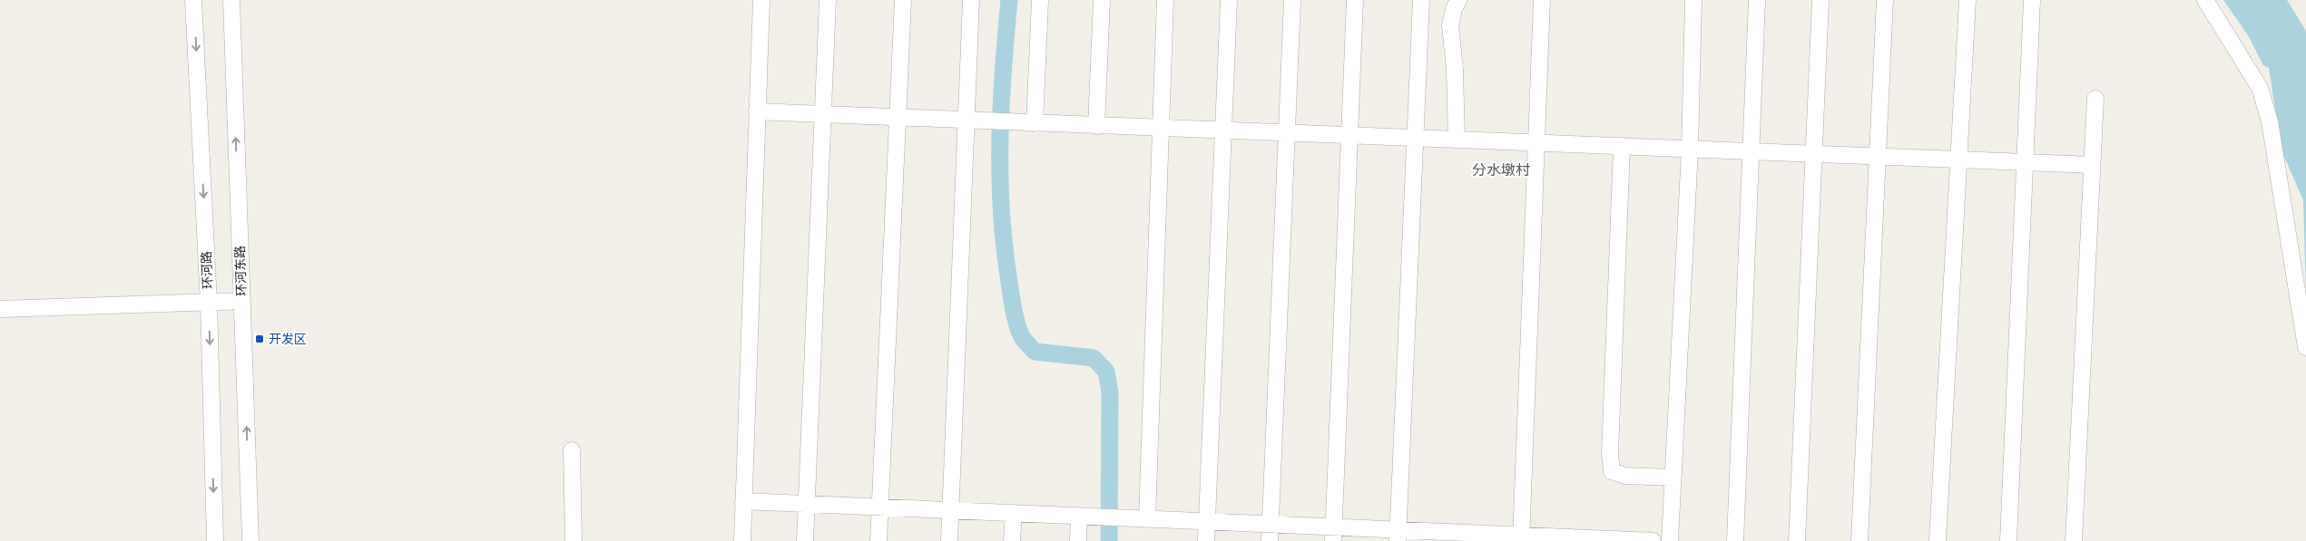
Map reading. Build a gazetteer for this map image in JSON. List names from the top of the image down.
{
  "streets": {
    "street": ["环河路", "环河东路"]
  },
  "one_way": ["环河路", "环河东路"],
  "districts": ["分水墩村"],
  "places": {
    "transit": ["开发区"]
  }
}
